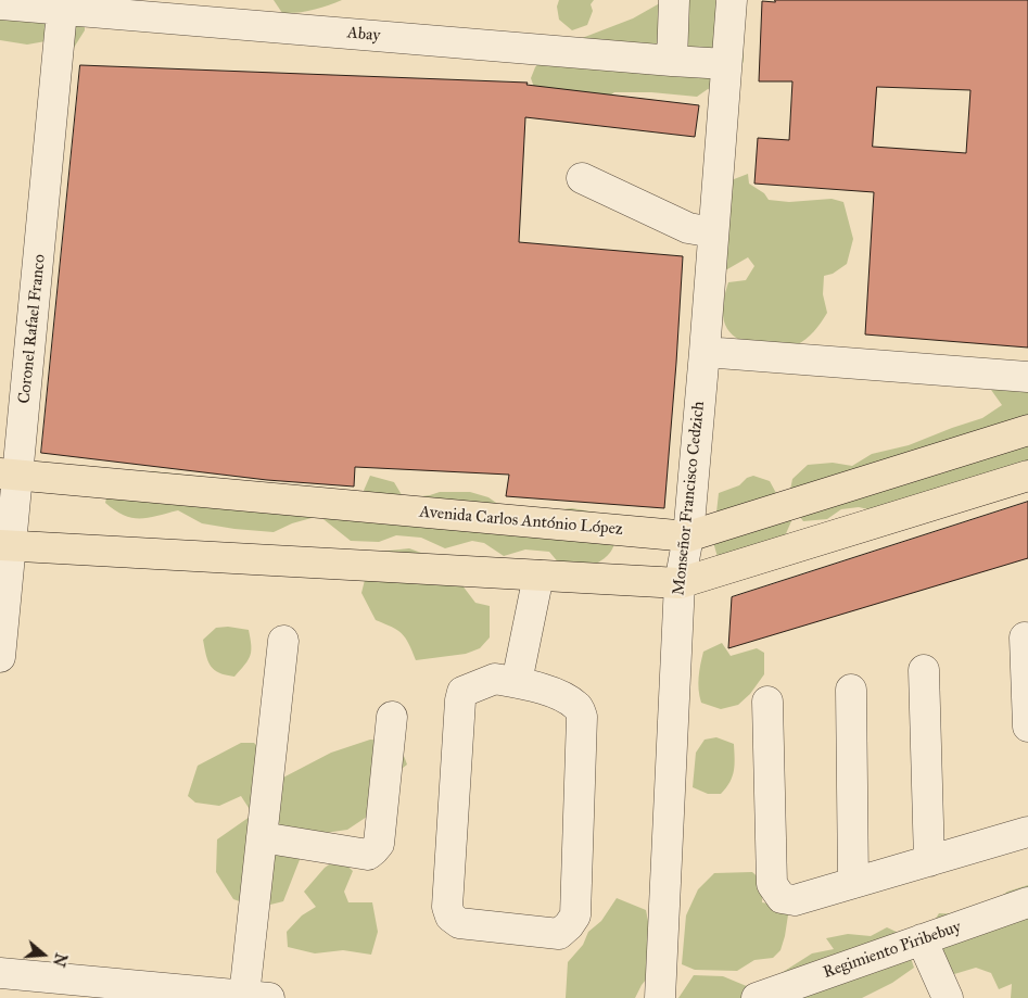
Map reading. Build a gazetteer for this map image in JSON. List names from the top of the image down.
{
  "streets": {
    "main road": ["Avenida Carlos António López"],
    "street": [
      "Abay",
      "Coronel Rafael Franco",
      "Monseñor Francisco Cedzich",
      "Regimiento Piribebuy"
    ]
  },
  "crossings": [
    ["Abay", "Coronel Rafael Franco"],
    ["Abay", "Monseñor Francisco Cedzich"],
    ["Coronel Rafael Franco", "Avenida Carlos António López"],
    ["Monseñor Francisco Cedzich", "Avenida Carlos António López"]
  ],
  "north": "right"
}
